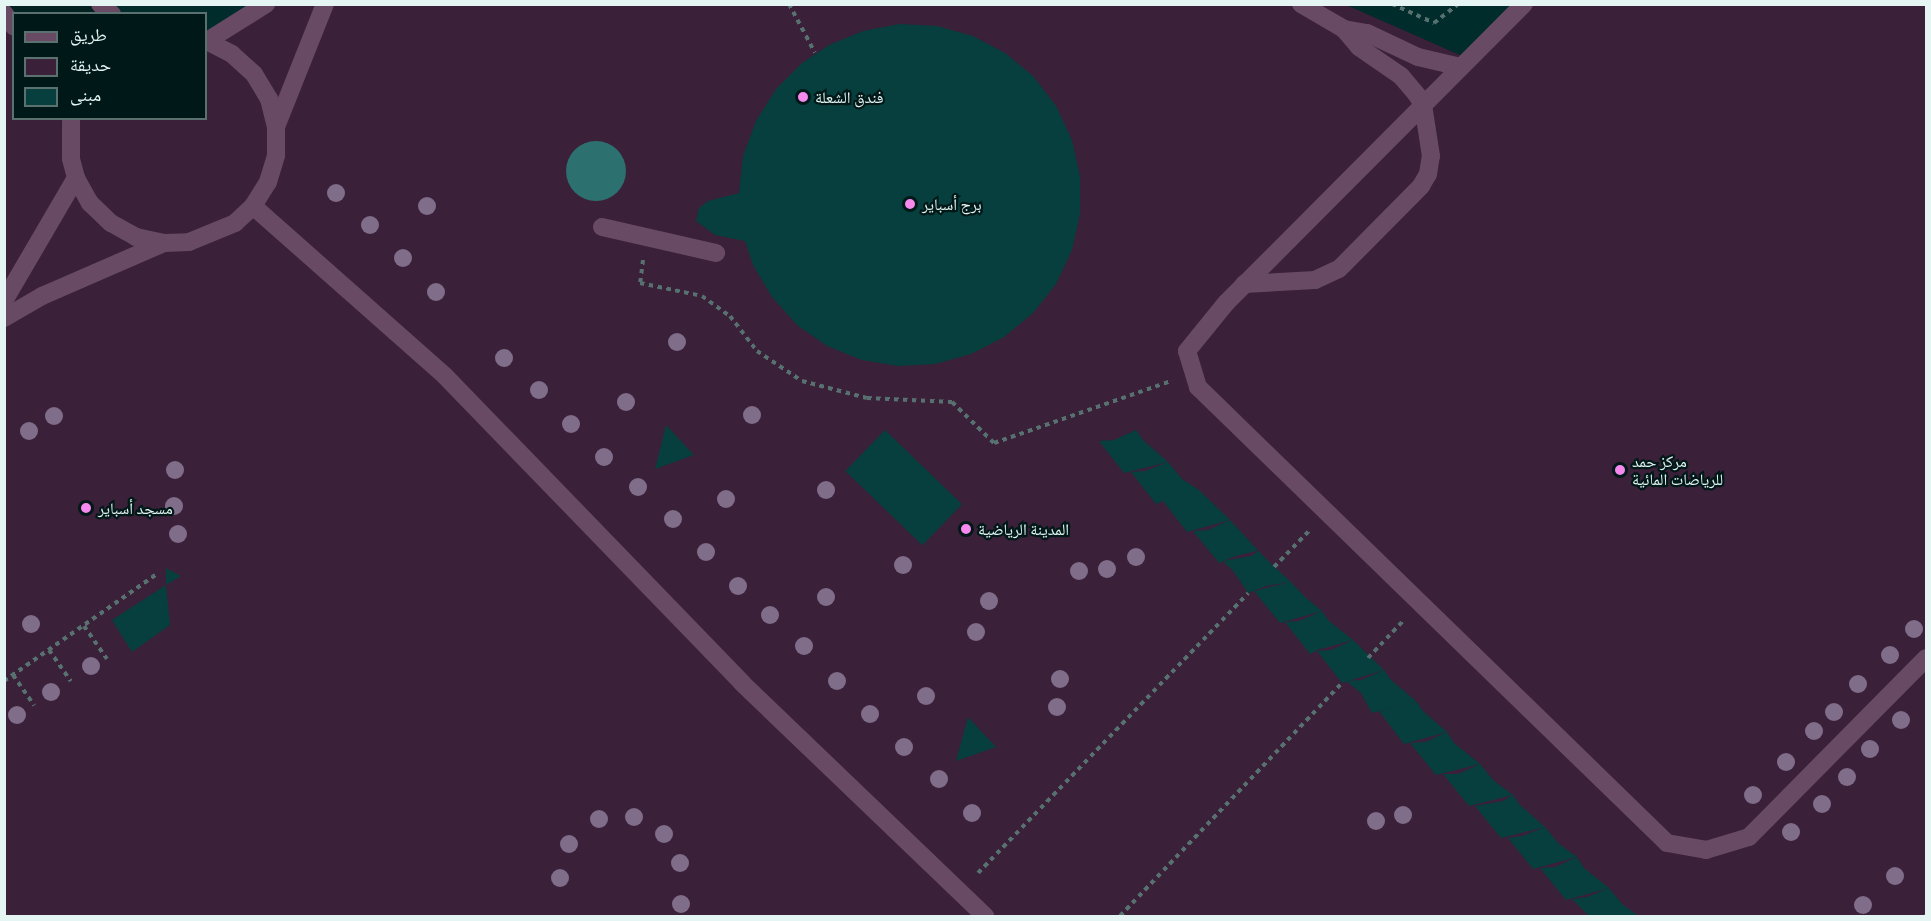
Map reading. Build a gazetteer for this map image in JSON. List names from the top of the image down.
{
  "places": [
    "فندق الشعلة",
    "برج أسباير",
    "مركز حمد للرياضات المائية",
    "مسجد أسباير",
    "المدينة الرياضية"
  ],
  "legend": ["طريق", "حديقة", "مبنى"]
}
